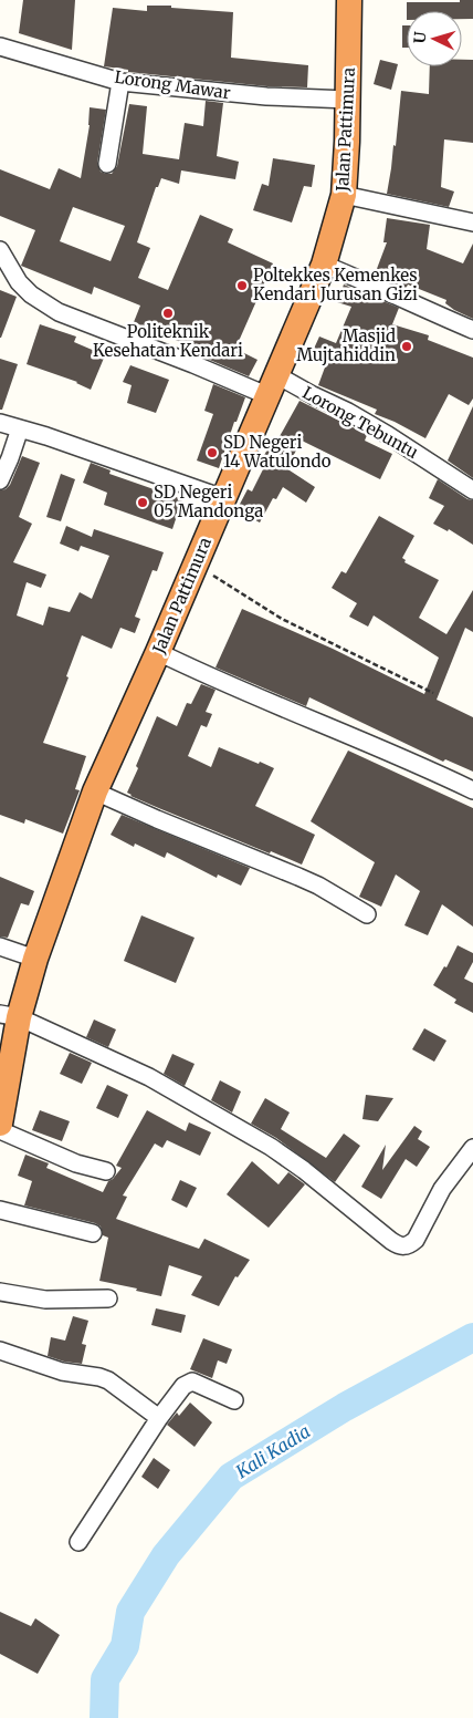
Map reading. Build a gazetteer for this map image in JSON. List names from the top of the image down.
{
  "streets": {
    "highway": ["Jalan Pattimura"],
    "street": ["Lorong Mawar", "Lorong Tebuntu"]
  },
  "crossings": [
    ["Lorong Mawar", "Jalan Pattimura"],
    ["Jalan Pattimura", "Lorong Tebuntu"]
  ],
  "water": ["Kali Kadia"],
  "places": [
    "Poltekkes Kemenkes Kendari Jurusan Gizi",
    "Politeknik Kesehatan Kendari",
    "Masjid Mujtahiddin",
    "SD Negeri 14 Watulondo",
    "SD Negeri 05 Mandonga"
  ],
  "north": "left"
}
